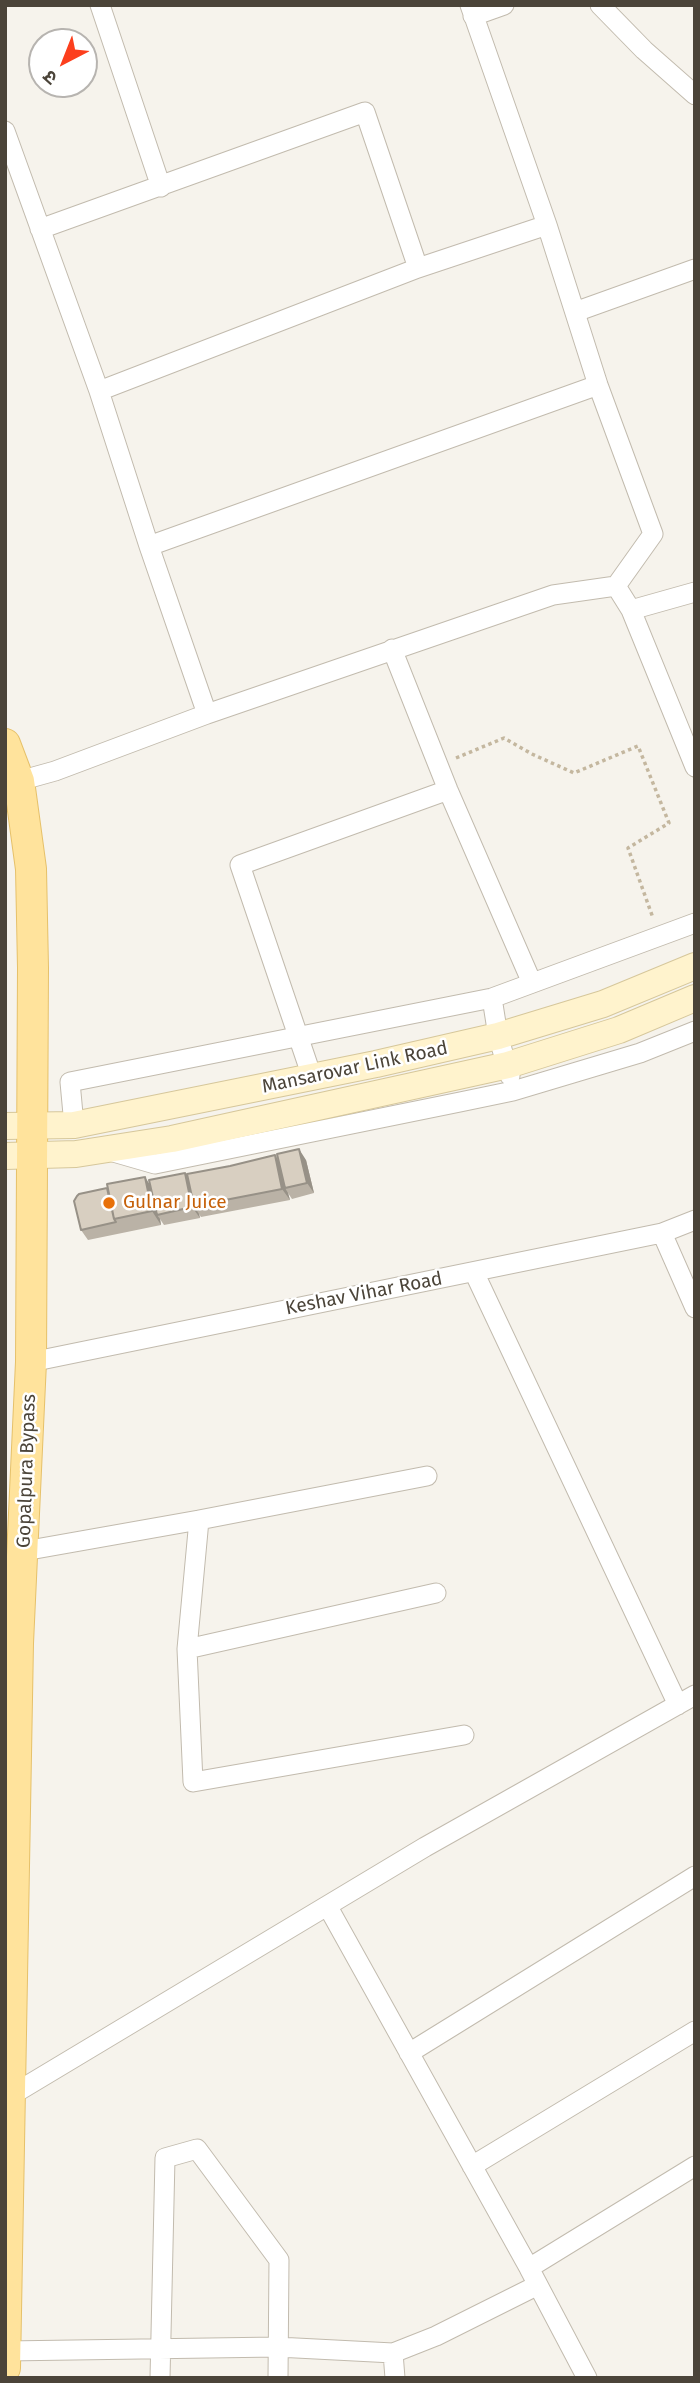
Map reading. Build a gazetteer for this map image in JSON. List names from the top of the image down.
{
  "streets": {
    "main road": ["Gopalpura Bypass"],
    "street": ["Mansarovar Link Road", "Keshav Vihar Road"]
  },
  "crossings": [
    ["Mansarovar Link Road", "Gopalpura Bypass"],
    ["Keshav Vihar Road", "Gopalpura Bypass"]
  ],
  "places": ["Gulnar Juice"],
  "north": "bottom left"
}
